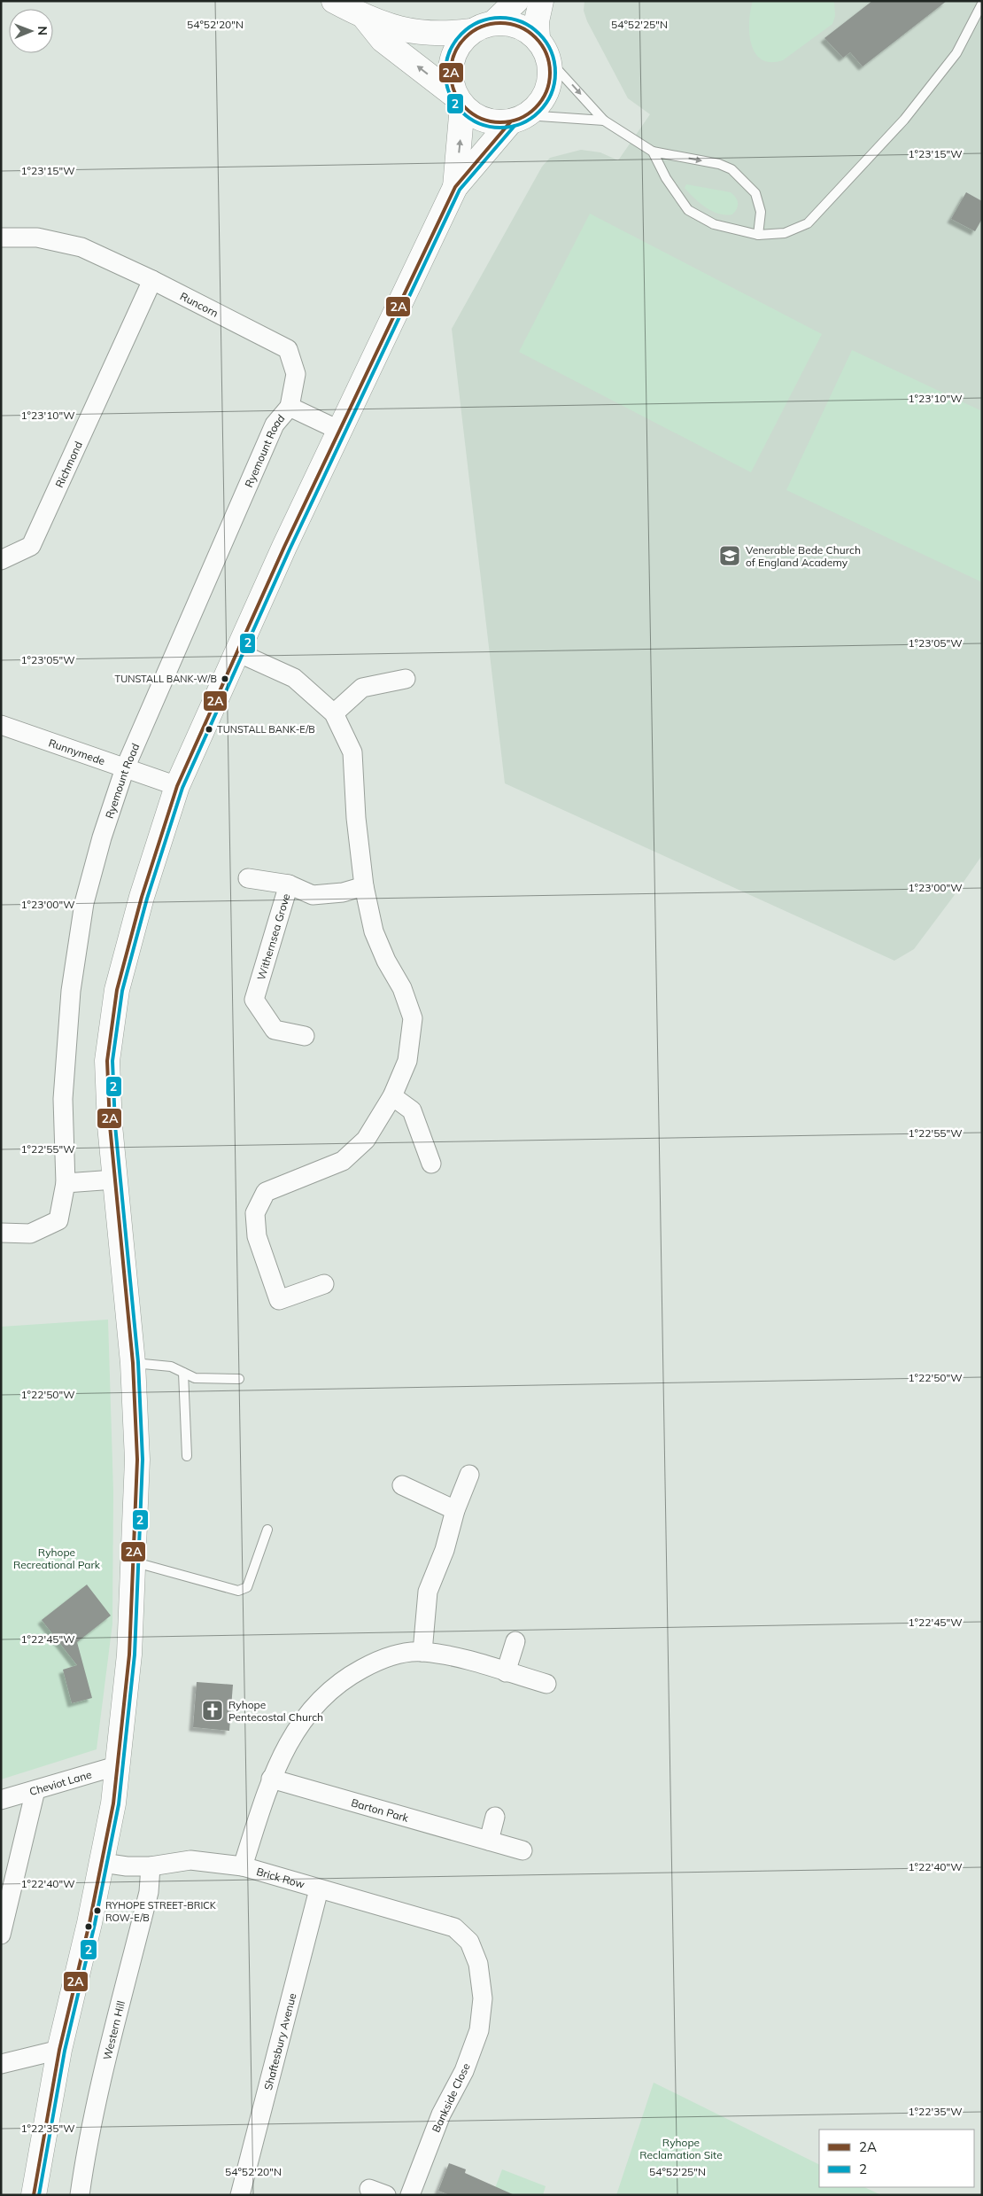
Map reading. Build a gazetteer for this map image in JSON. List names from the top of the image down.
{
  "streets": {
    "street": [
      "Runcorn",
      "Ryemount Road",
      "Richmond",
      "Runnymede",
      "Withernsea Grove",
      "Cheviot Lane",
      "Barton Park",
      "Brick Row",
      "Western Hill",
      "Shaftesbury Avenue",
      "Bankside Close"
    ]
  },
  "crossings": [
    ["Runcorn", "Ryemount Road"],
    ["Runcorn", "Richmond"],
    ["Ryemount Road", "Runnymede"],
    ["Brick Row", "Western Hill"],
    ["Brick Row", "Shaftesbury Avenue"],
    ["Brick Row", "Bankside Close"]
  ],
  "parks": ["Ryhope Recreational Park", "Ryhope Reclamation Site"],
  "places": {
    "school or university": ["Venerable Bede Church of England Academy"],
    "other": ["TUNSTALL BANK-W/B", "TUNSTALL BANK-E/B", "RYHOPE STREET-BRICK ROW-E/B"],
    "church": ["Ryhope Pentecostal Church"]
  },
  "lines": ["transit line 2", "transit line 2A"],
  "legend": ["2A", "2"],
  "north": "right",
  "coordinates": [
    "54°52'20\"N",
    "54°52'25\"N",
    "1°23'15\"W",
    "1°23'10\"W",
    "1°23'05\"W",
    "1°23'00\"W",
    "1°22'55\"W",
    "1°22'50\"W",
    "1°22'45\"W",
    "1°22'40\"W",
    "1°22'35\"W"
  ]
}
